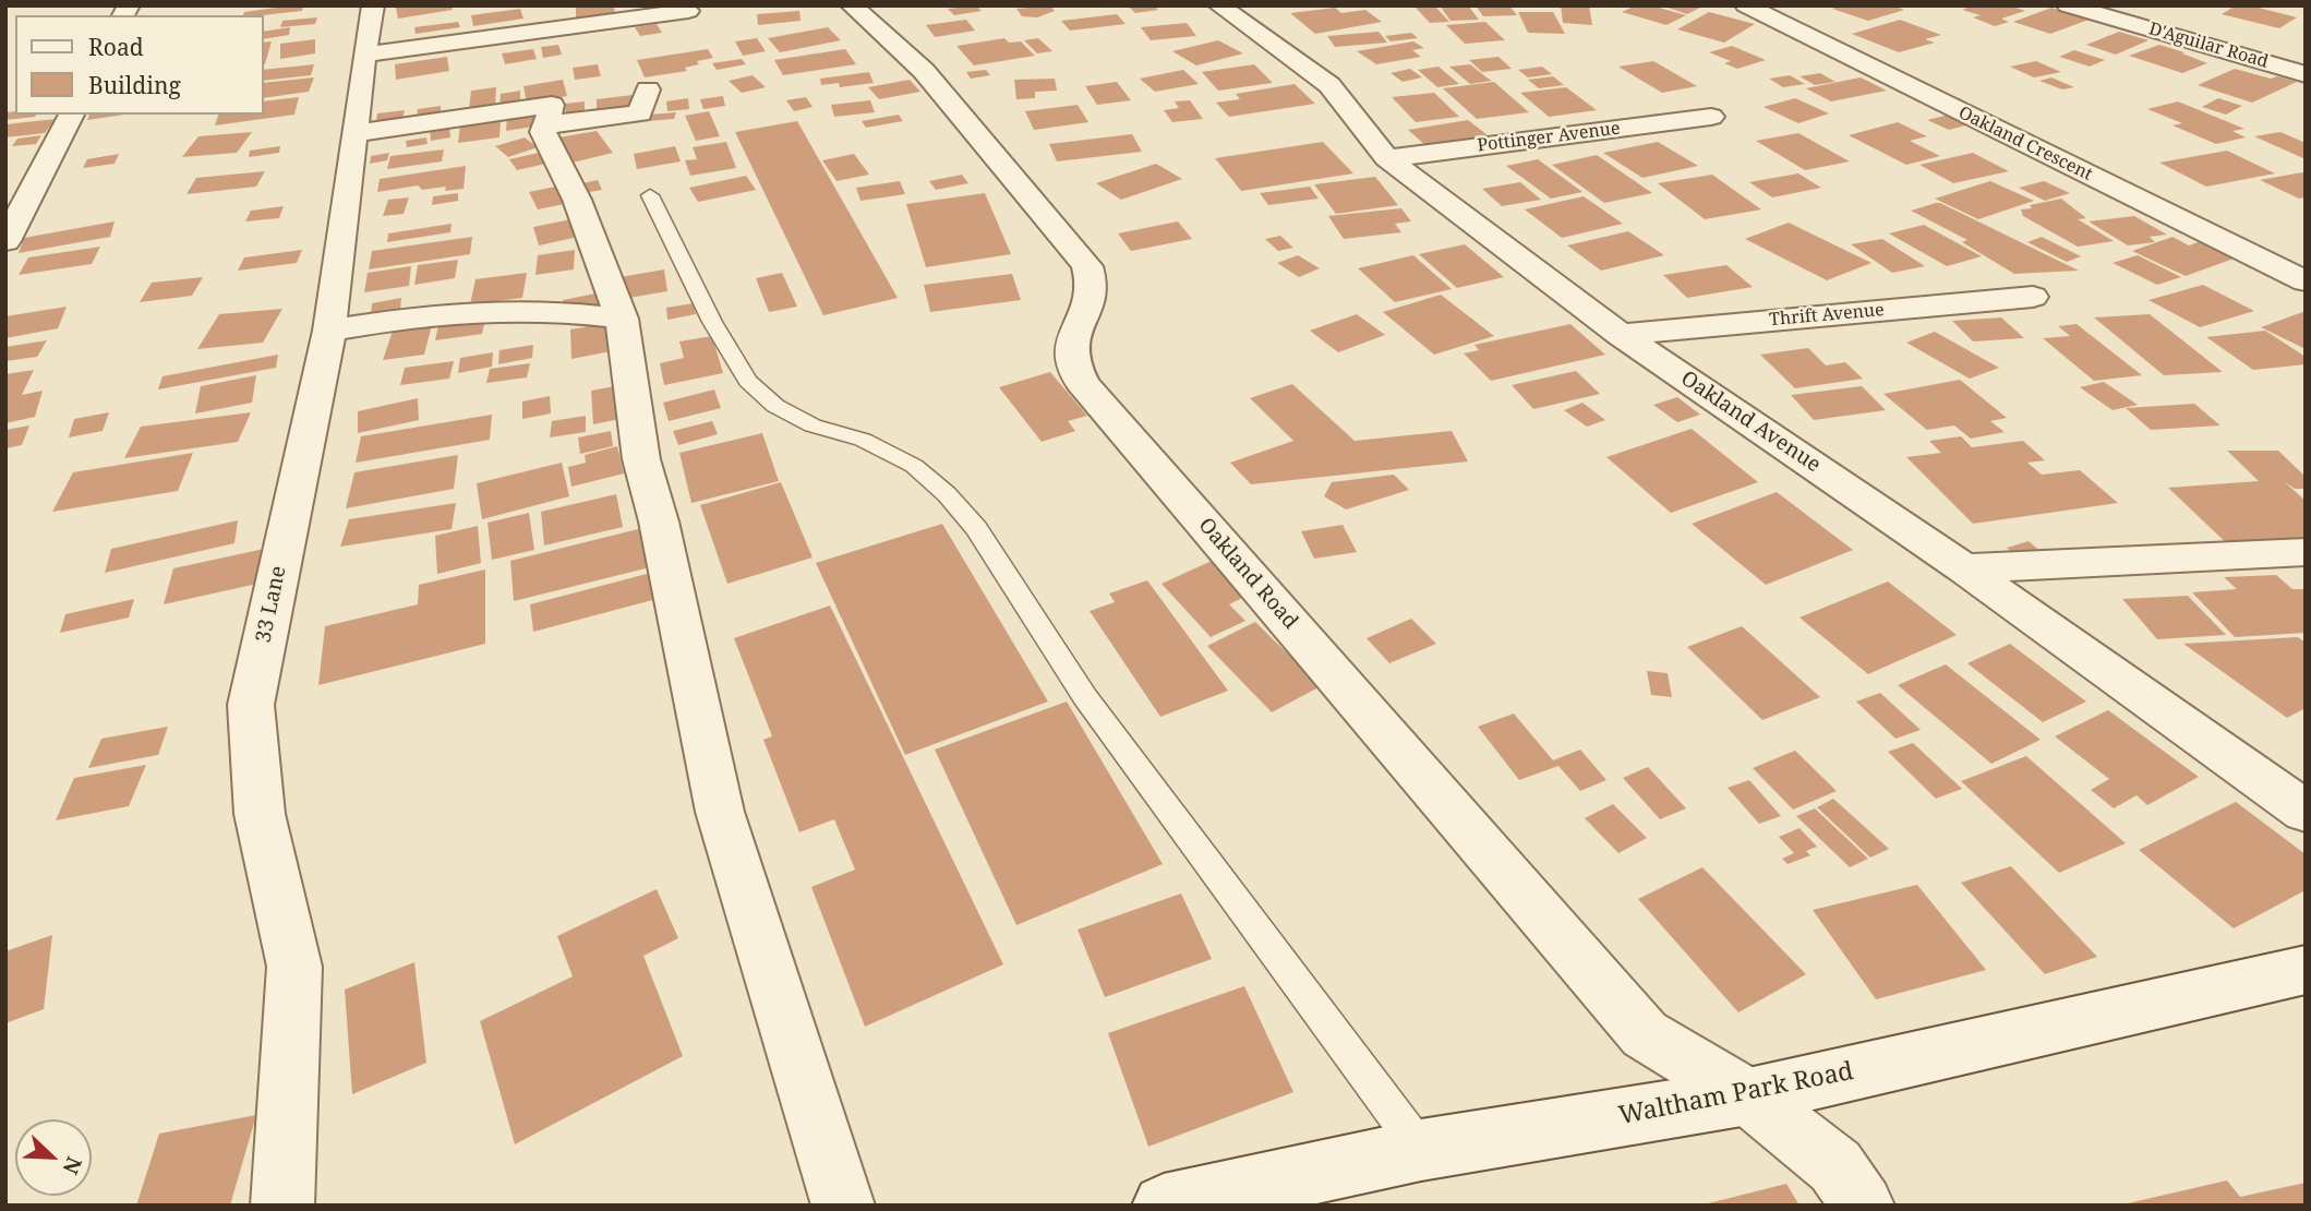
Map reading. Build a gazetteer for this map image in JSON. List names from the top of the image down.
{
  "streets": {
    "street": [
      "D'Aguilar Road",
      "Pottinger Avenue",
      "Oakland Crescent",
      "Thrift Avenue",
      "Oakland Avenue",
      "Oakland Road",
      "33 Lane",
      "Waltham Park Road"
    ]
  },
  "crossings": [
    ["Pottinger Avenue", "Oakland Avenue"],
    ["Thrift Avenue", "Oakland Avenue"],
    ["Oakland Road", "Waltham Park Road"]
  ],
  "legend": ["Road", "Building"],
  "north": "bottom right"
}
